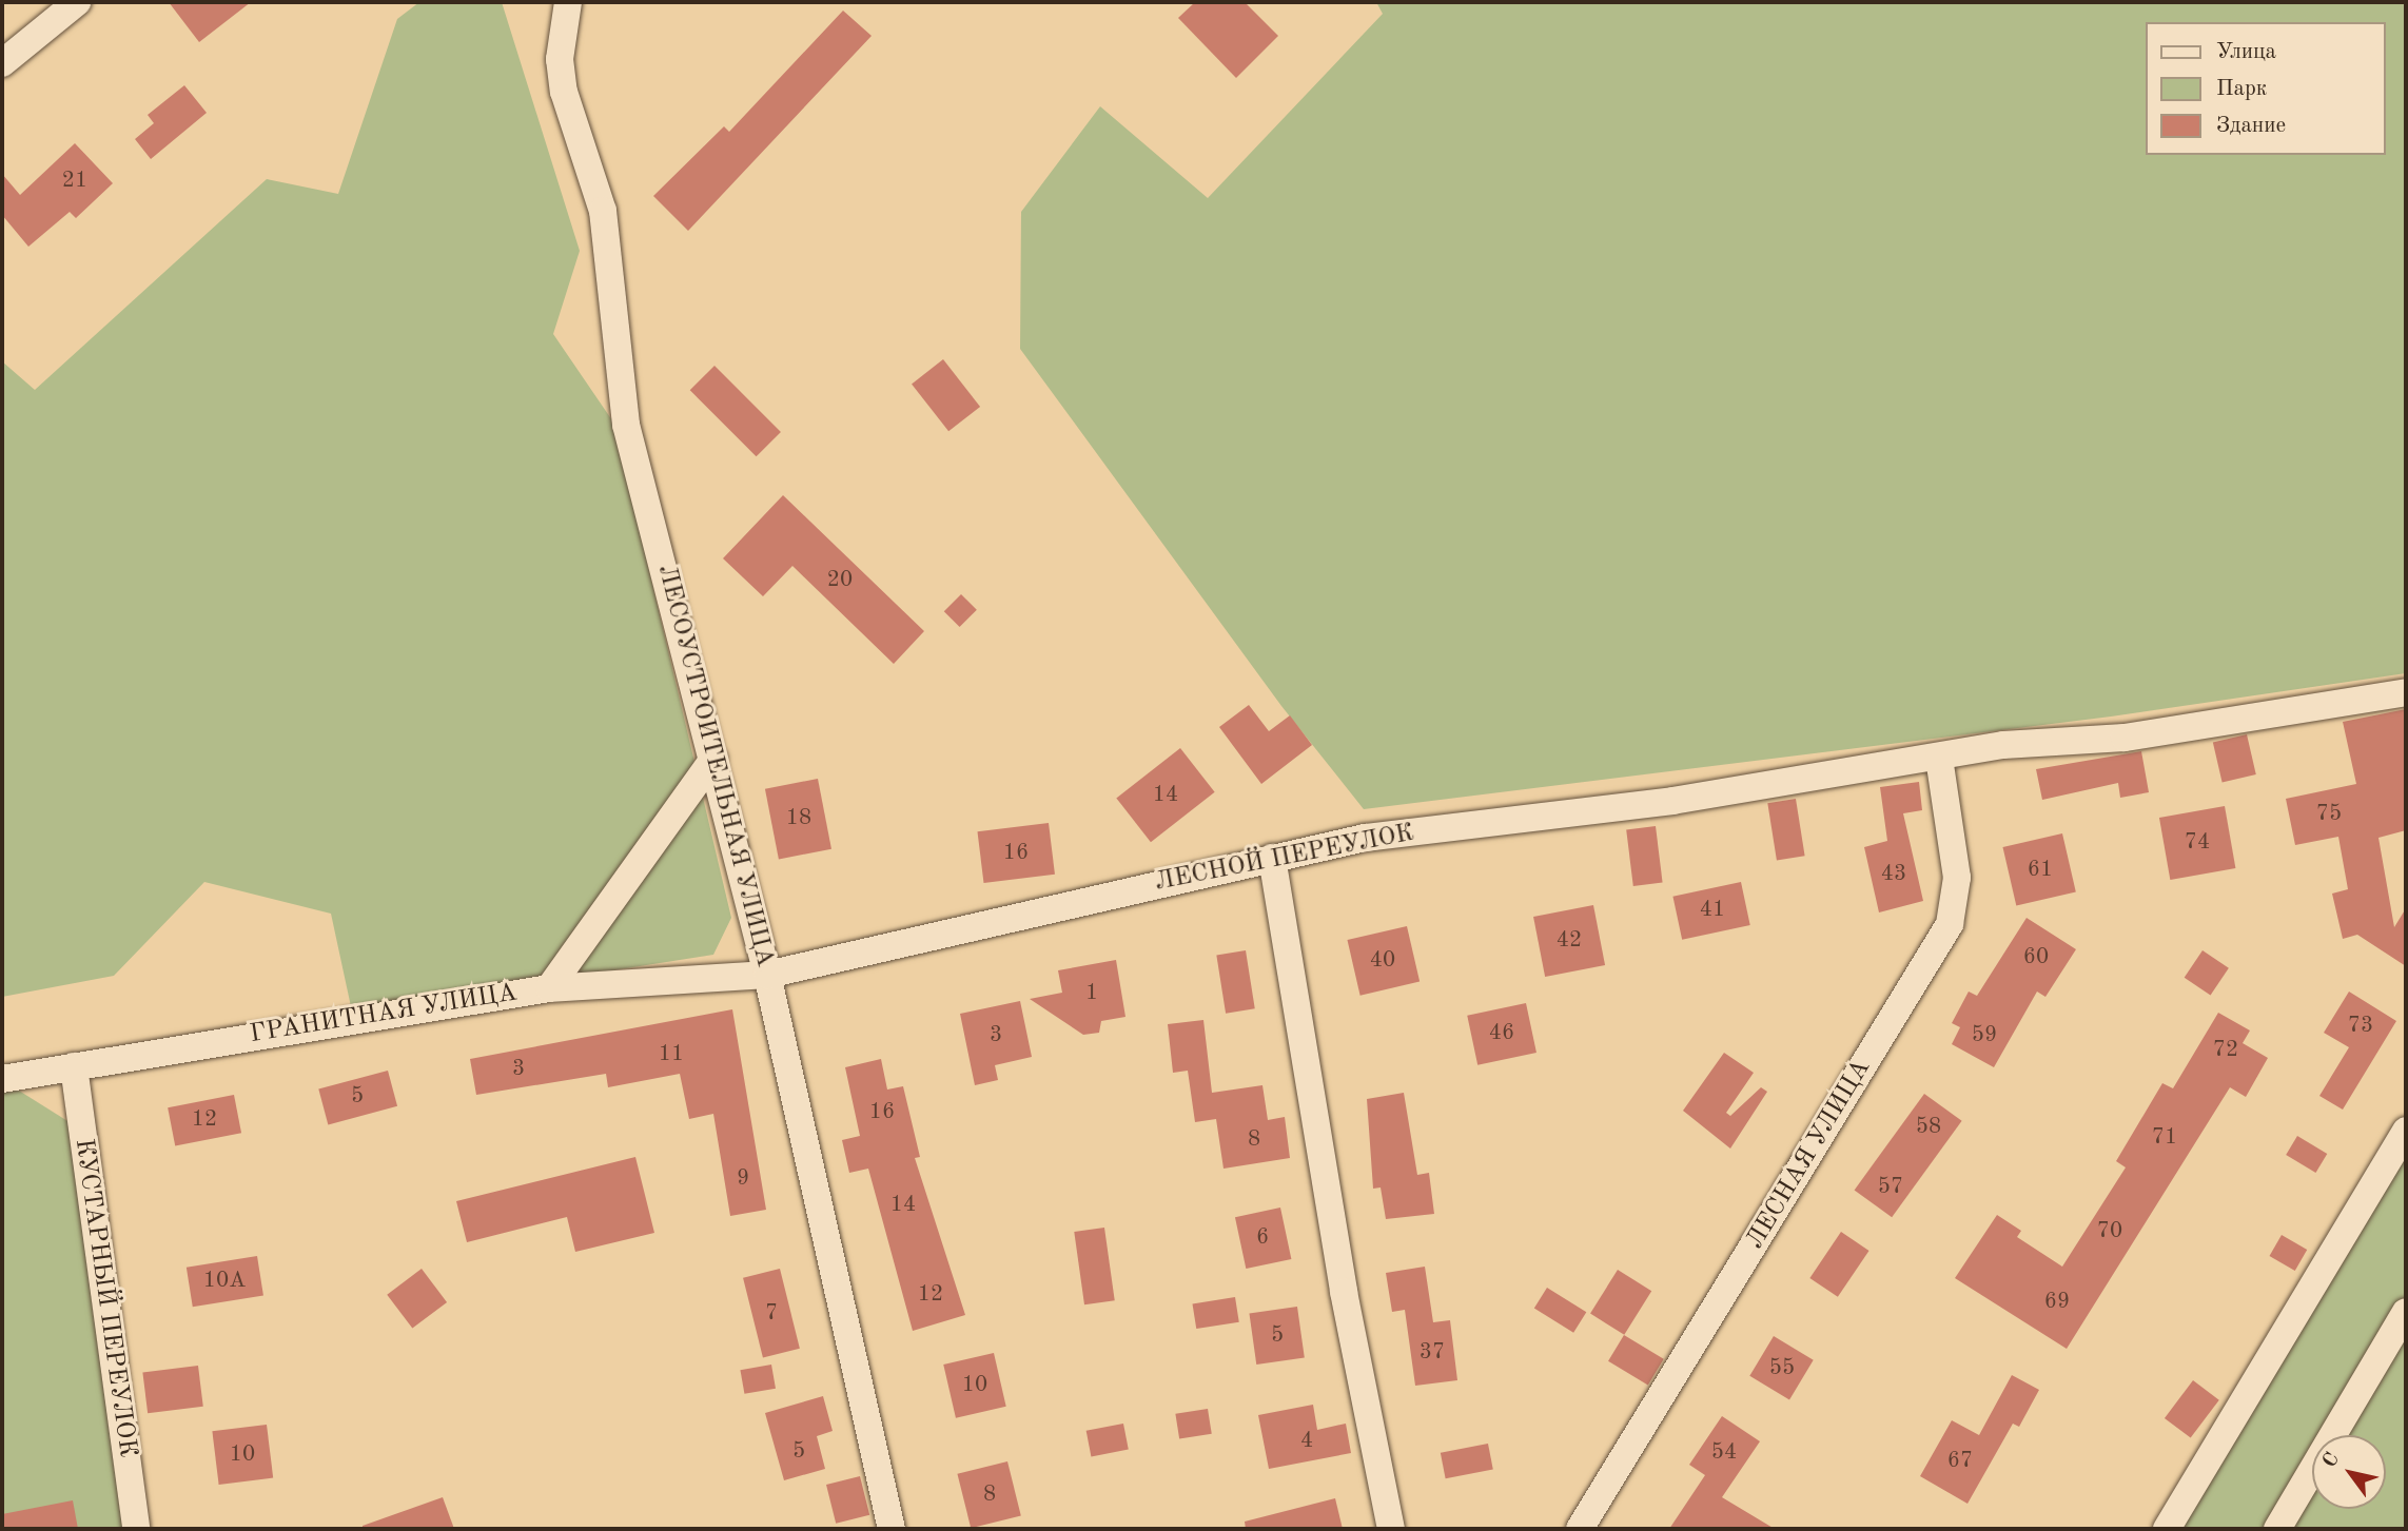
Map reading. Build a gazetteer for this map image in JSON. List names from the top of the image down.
{
  "streets": {
    "street": [
      "ЛЕСОУСТРОИТЕЛЬНАЯ УЛИЦА",
      "ЛЕСНОЙ ПЕРЕУЛОК",
      "ГРАНИТНАЯ УЛИЦА",
      "ЛЕСНАЯ УЛИЦА",
      "КУСТАРНЫЙ ПЕРЕУЛОК"
    ]
  },
  "crossings": [
    ["ЛЕСОУСТРОИТЕЛЬНАЯ УЛИЦА", "ЛЕСНОЙ ПЕРЕУЛОК"],
    ["ЛЕСОУСТРОИТЕЛЬНАЯ УЛИЦА", "ГРАНИТНАЯ УЛИЦА"],
    ["ЛЕСНОЙ ПЕРЕУЛОК", "ГРАНИТНАЯ УЛИЦА"],
    ["ЛЕСНОЙ ПЕРЕУЛОК", "ЛЕСНАЯ УЛИЦА"],
    ["ГРАНИТНАЯ УЛИЦА", "КУСТАРНЫЙ ПЕРЕУЛОК"]
  ],
  "house_numbers": [
    "21",
    "20",
    "14",
    "75",
    "18",
    "74",
    "16",
    "61",
    "43",
    "41",
    "42",
    "60",
    "40",
    "1",
    "73",
    "46",
    "3",
    "59",
    "72",
    "11",
    "3",
    "5",
    "16",
    "12",
    "58",
    "71",
    "8",
    "9",
    "57",
    "14",
    "70",
    "6",
    "10А",
    "12",
    "69",
    "7",
    "5",
    "37",
    "55",
    "10",
    "4",
    "5",
    "54",
    "10",
    "67",
    "8"
  ],
  "legend": ["Улица", "Парк", "Здание"],
  "north": "top left"
}
